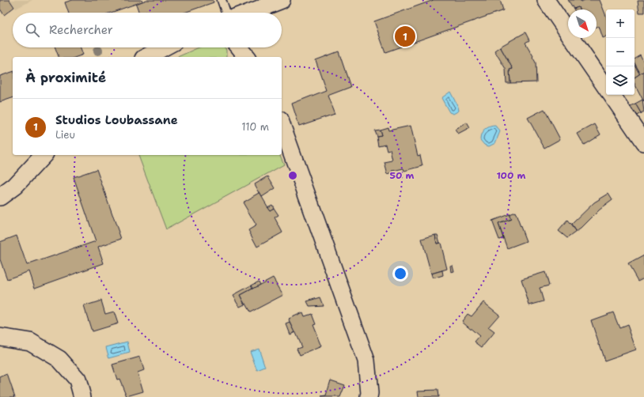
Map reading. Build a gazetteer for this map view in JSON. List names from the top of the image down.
{
  "north": "bottom right",
  "page": {
    "map_buttons": ["+", "−"],
    "search": "Rechercher",
    "pins": "1",
    "heading": "À proximité",
    "list": [
      {
        "mark": "1",
        "name": "Studios Loubassane",
        "note": "Lieu",
        "value": "110 m"
      }
    ]
  },
  "rings": ["50 m", "100 m"]
}
